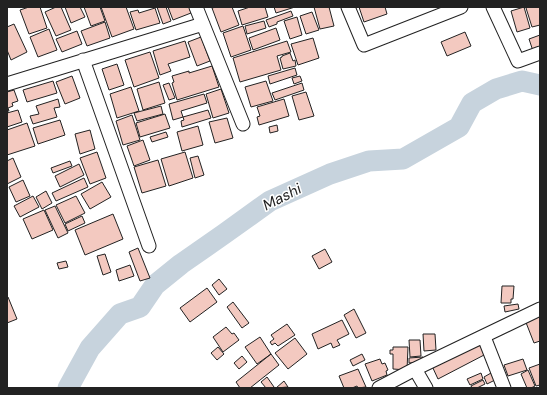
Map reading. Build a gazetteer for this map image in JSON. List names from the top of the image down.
{
  "water": ["Mashi"]
}
